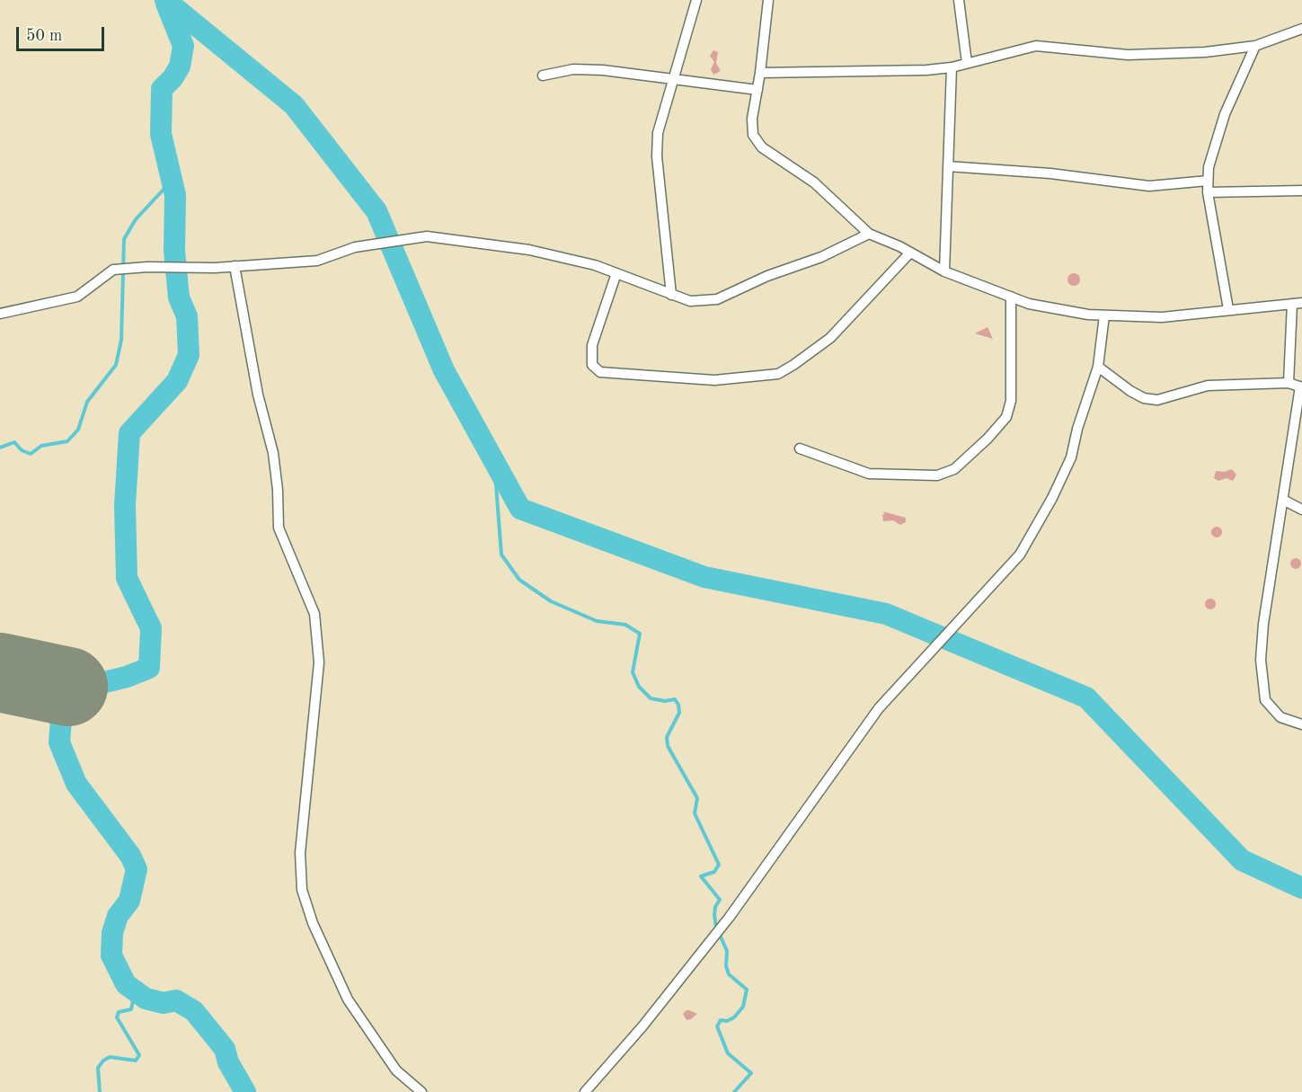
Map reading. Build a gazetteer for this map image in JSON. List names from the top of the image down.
{
  "scale_bar": "50 m"
}
